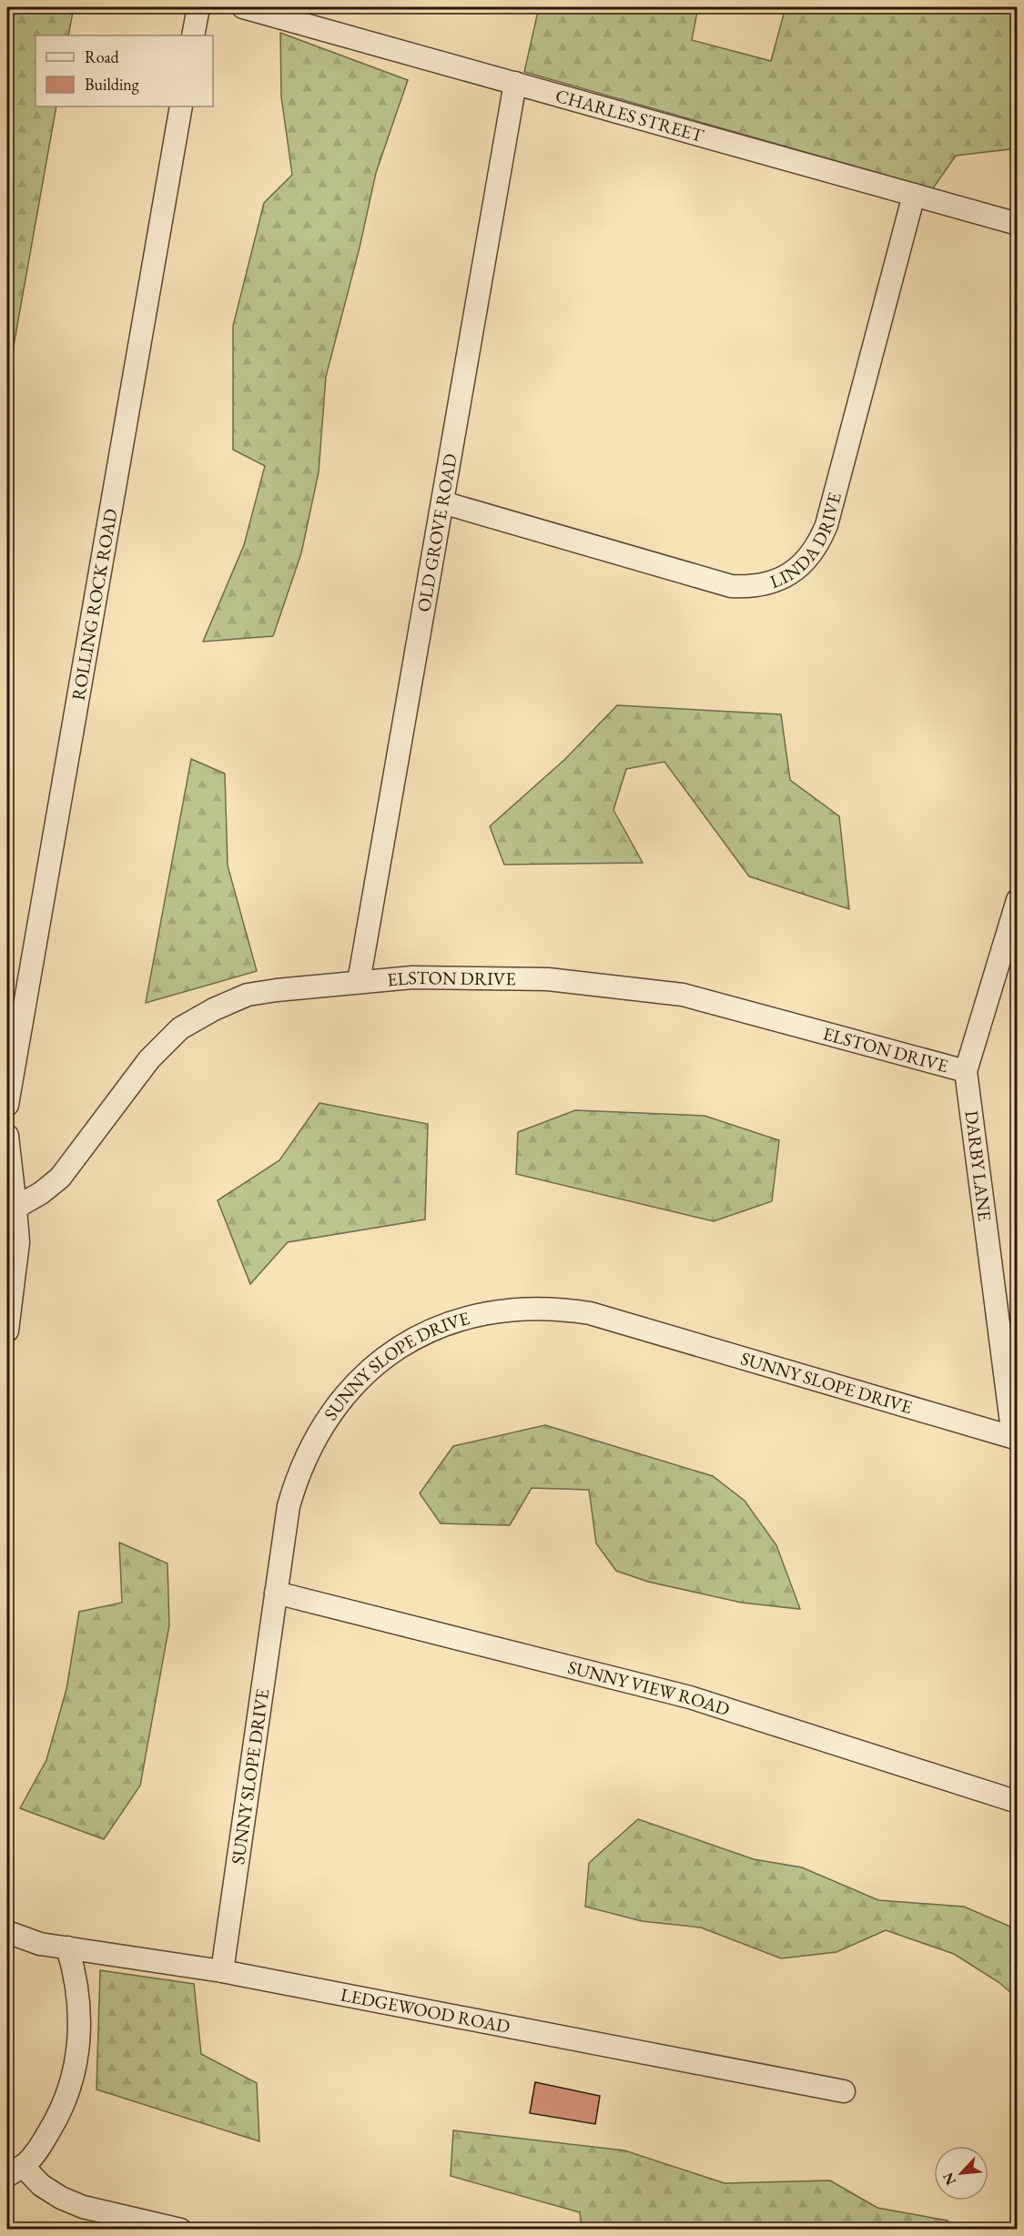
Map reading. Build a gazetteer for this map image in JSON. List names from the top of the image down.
{
  "streets": {
    "street": [
      "CHARLES STREET",
      "OLD GROVE ROAD",
      "LINDA DRIVE",
      "ROLLING ROCK ROAD",
      "ELSTON DRIVE",
      "DARBY LANE",
      "SUNNY SLOPE DRIVE",
      "SUNNY VIEW ROAD",
      "LEDGEWOOD ROAD"
    ]
  },
  "crossings": [
    ["CHARLES STREET", "OLD GROVE ROAD"],
    ["CHARLES STREET", "LINDA DRIVE"],
    ["OLD GROVE ROAD", "LINDA DRIVE"],
    ["OLD GROVE ROAD", "ELSTON DRIVE"],
    ["ELSTON DRIVE", "DARBY LANE"],
    ["DARBY LANE", "SUNNY SLOPE DRIVE"],
    ["SUNNY SLOPE DRIVE", "SUNNY VIEW ROAD"],
    ["SUNNY SLOPE DRIVE", "LEDGEWOOD ROAD"]
  ],
  "legend": ["Road", "Building"],
  "north": "bottom left"
}
